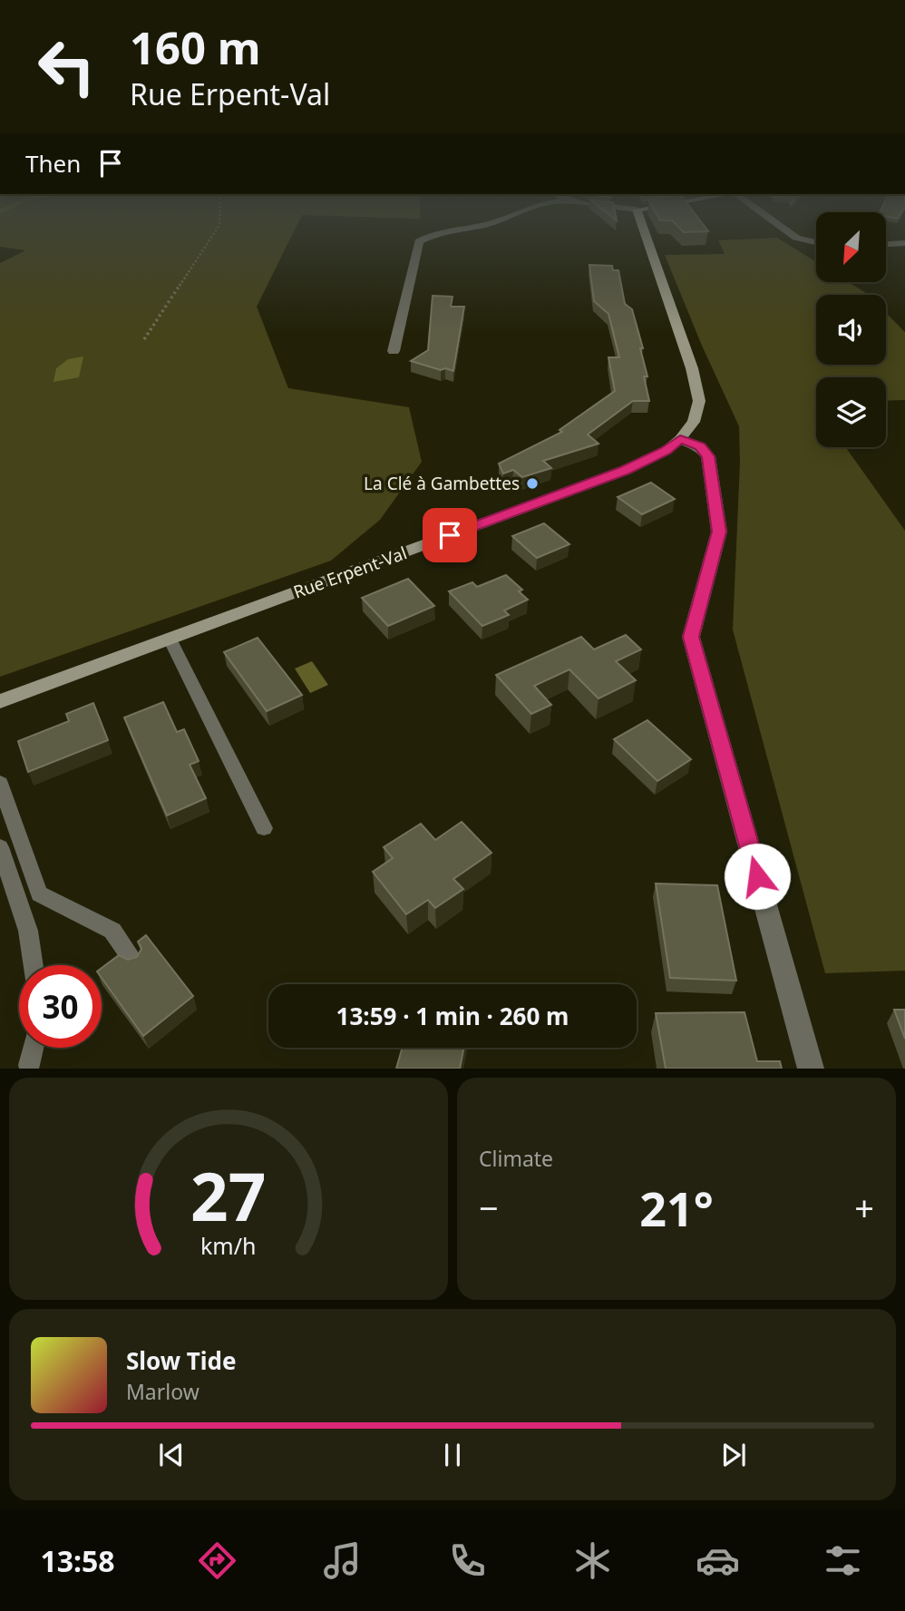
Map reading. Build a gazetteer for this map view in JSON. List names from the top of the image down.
{
  "streets": {
    "street": ["Rue Erpent-Val"]
  },
  "places": ["La Clé à Gambettes"],
  "north": "bottom left",
  "page": {
    "turn": ["160 m", "Rue Erpent-Val"],
    "then": "Then",
    "limit": "30",
    "trip": "13:59 · 1 min · 260 m",
    "tile": "Climate",
    "heat": ["−", "21°", "+"],
    "song": ["Slow Tide", "Marlow"],
    "tabs": "13:58",
    "gauge": ["27", "km/h"]
  }
}
